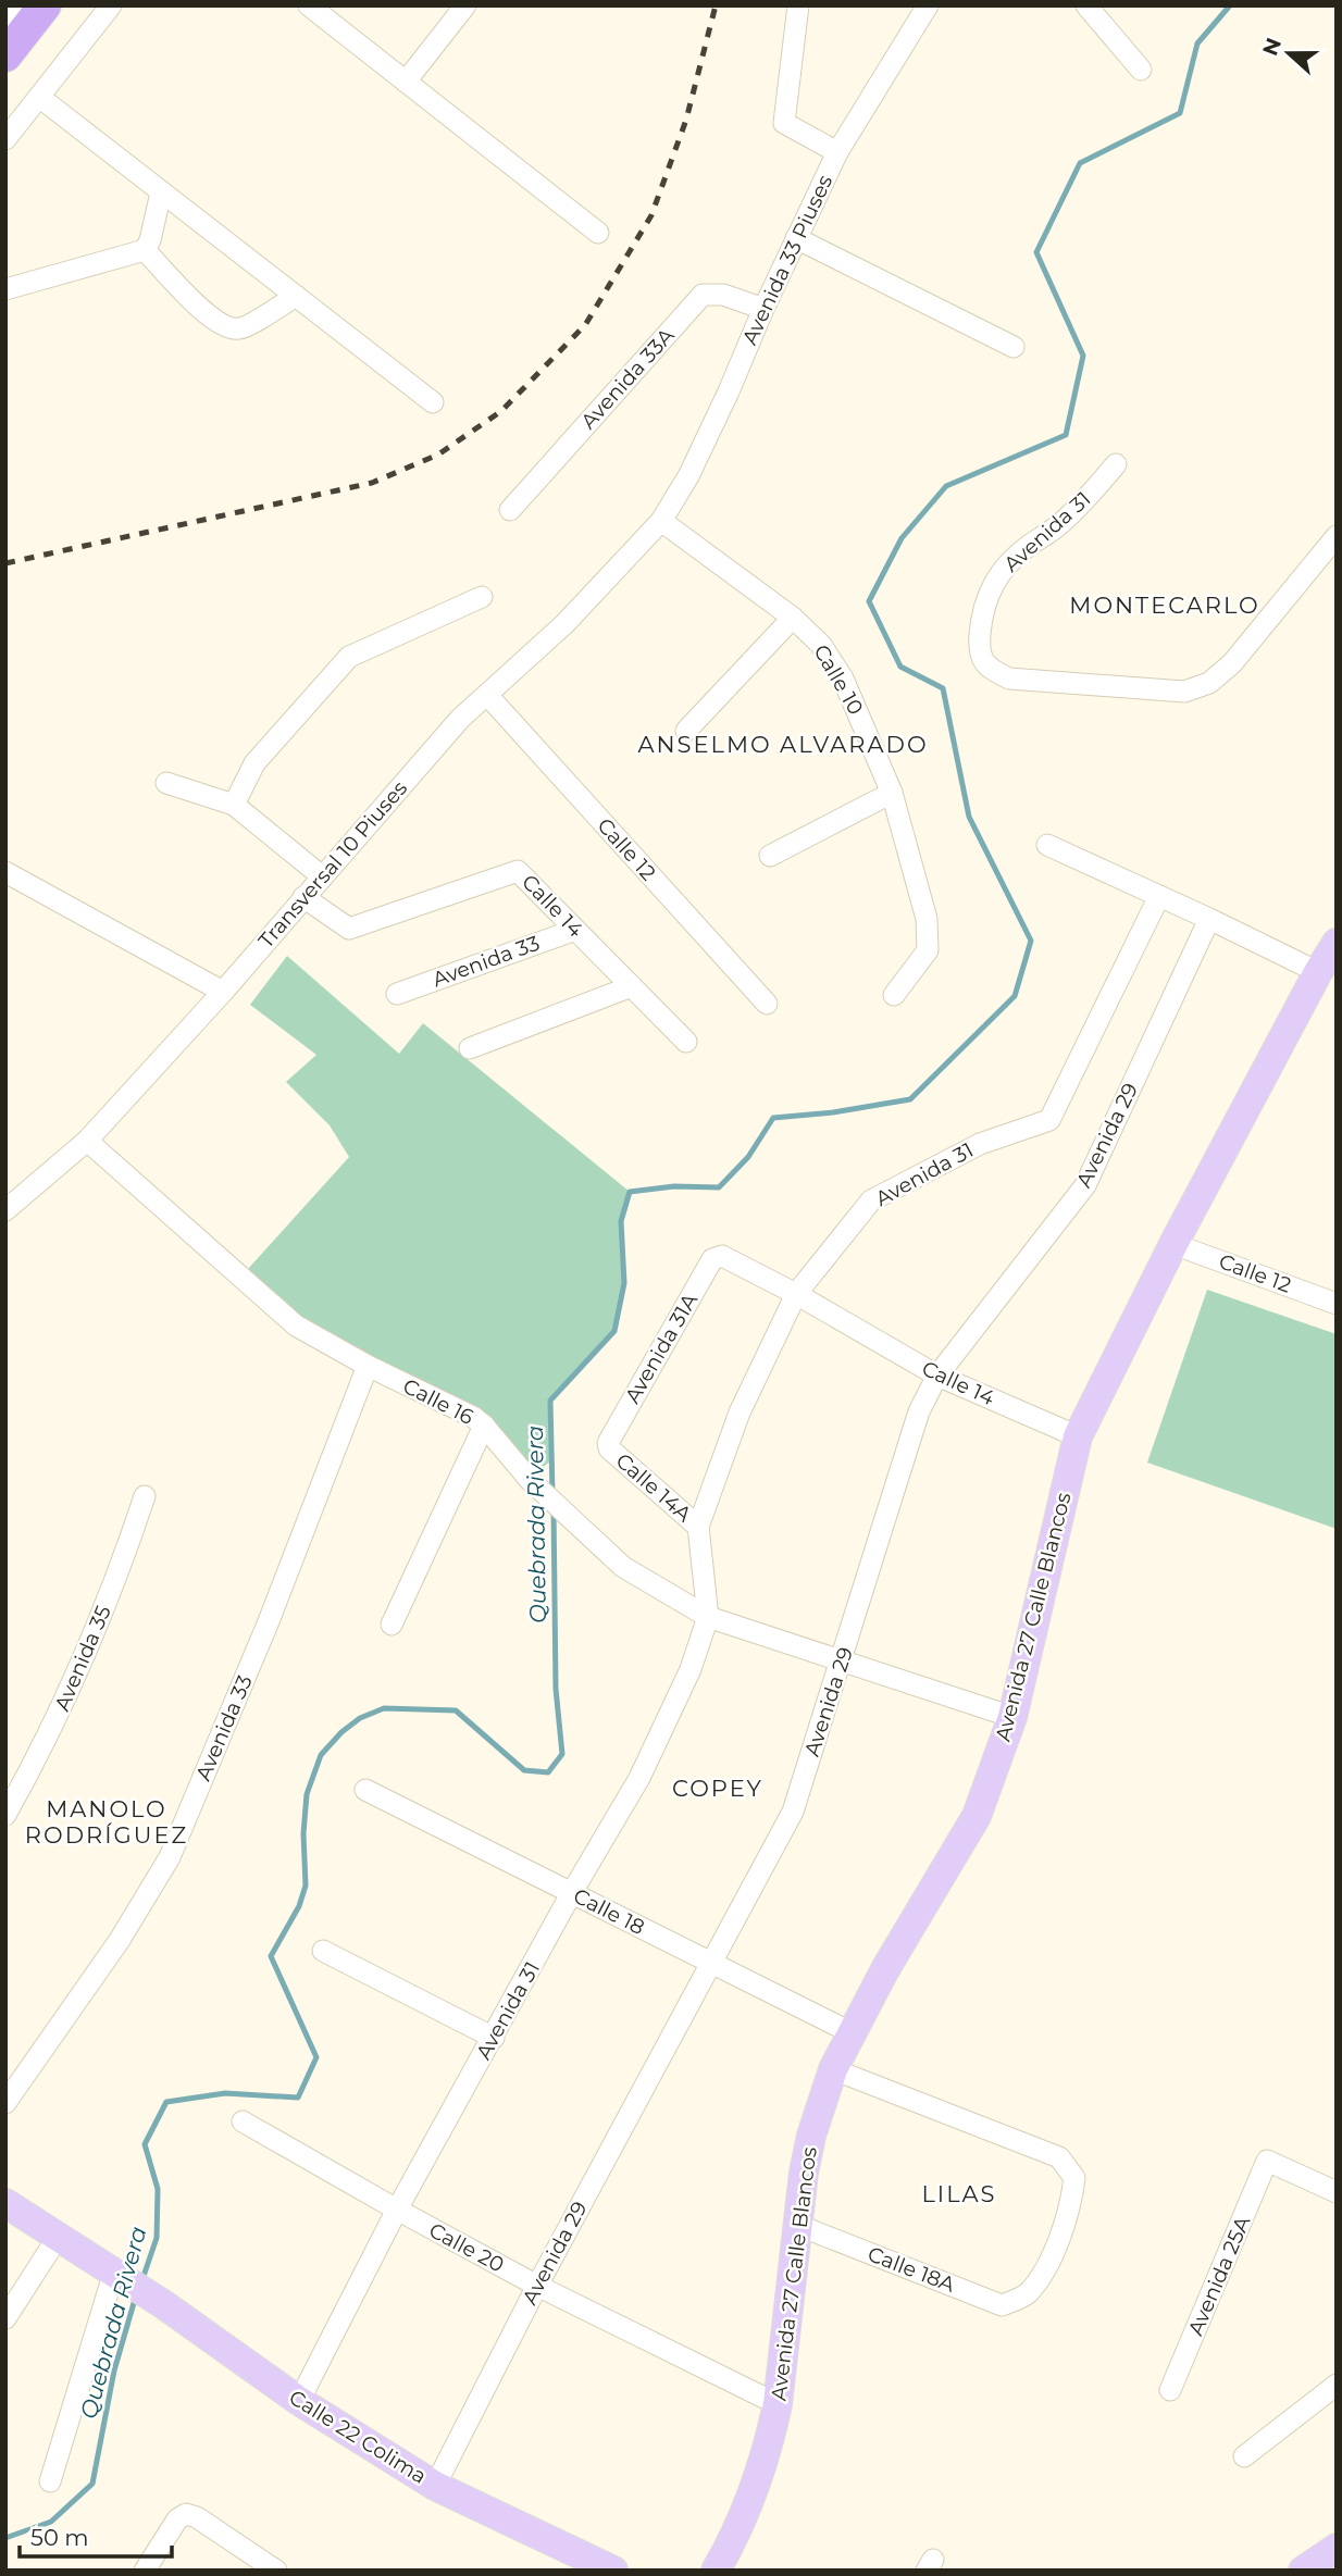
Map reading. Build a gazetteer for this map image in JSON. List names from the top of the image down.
{
  "streets": {
    "main road": ["Avenida 27 Calle Blancos", "Calle 22 Colima"],
    "street": [
      "Avenida 33 Piuses",
      "Avenida 33A",
      "Avenida 31",
      "Calle 10",
      "Calle 12",
      "Transversal 10 Piuses",
      "Calle 14",
      "Avenida 33",
      "Avenida 29",
      "Avenida 31A",
      "Calle 16",
      "Calle 14A",
      "Avenida 35",
      "Calle 18",
      "Calle 20",
      "Calle 18A",
      "Avenida 25A"
    ]
  },
  "crossings": [
    ["Avenida 33 Piuses", "Avenida 33A"],
    ["Avenida 33 Piuses", "Calle 10"],
    ["Avenida 33 Piuses", "Transversal 10 Piuses"],
    ["Avenida 31", "Calle 14"],
    ["Avenida 31", "Calle 16"],
    ["Avenida 31", "Calle 14A"],
    ["Avenida 31", "Calle 18"],
    ["Avenida 31", "Calle 20"],
    ["Avenida 31", "Calle 22 Colima"],
    ["Calle 10", "Transversal 10 Piuses"],
    ["Calle 12", "Transversal 10 Piuses"],
    ["Calle 12", "Avenida 27 Calle Blancos"],
    ["Transversal 10 Piuses", "Calle 14"],
    ["Transversal 10 Piuses", "Calle 16"],
    ["Calle 14", "Avenida 33"],
    ["Calle 14", "Avenida 29"],
    ["Calle 14", "Avenida 31A"],
    ["Calle 14", "Avenida 27 Calle Blancos"],
    ["Avenida 33", "Calle 16"],
    ["Avenida 29", "Calle 16"],
    ["Avenida 29", "Calle 18"],
    ["Avenida 29", "Calle 20"],
    ["Avenida 29", "Calle 22 Colima"],
    ["Avenida 31A", "Calle 14A"],
    ["Calle 16", "Calle 14A"],
    ["Calle 16", "Avenida 27 Calle Blancos"],
    ["Avenida 27 Calle Blancos", "Calle 18"],
    ["Avenida 27 Calle Blancos", "Calle 20"],
    ["Avenida 27 Calle Blancos", "Calle 18A"]
  ],
  "districts": [
    "MONTECARLO",
    "ANSELMO ALVARADO",
    "COPEY",
    "MANOLO RODRÍGUEZ",
    "LILAS"
  ],
  "water": ["Quebrada Rivera"],
  "scale_bar": "50 m",
  "north": "left"
}
